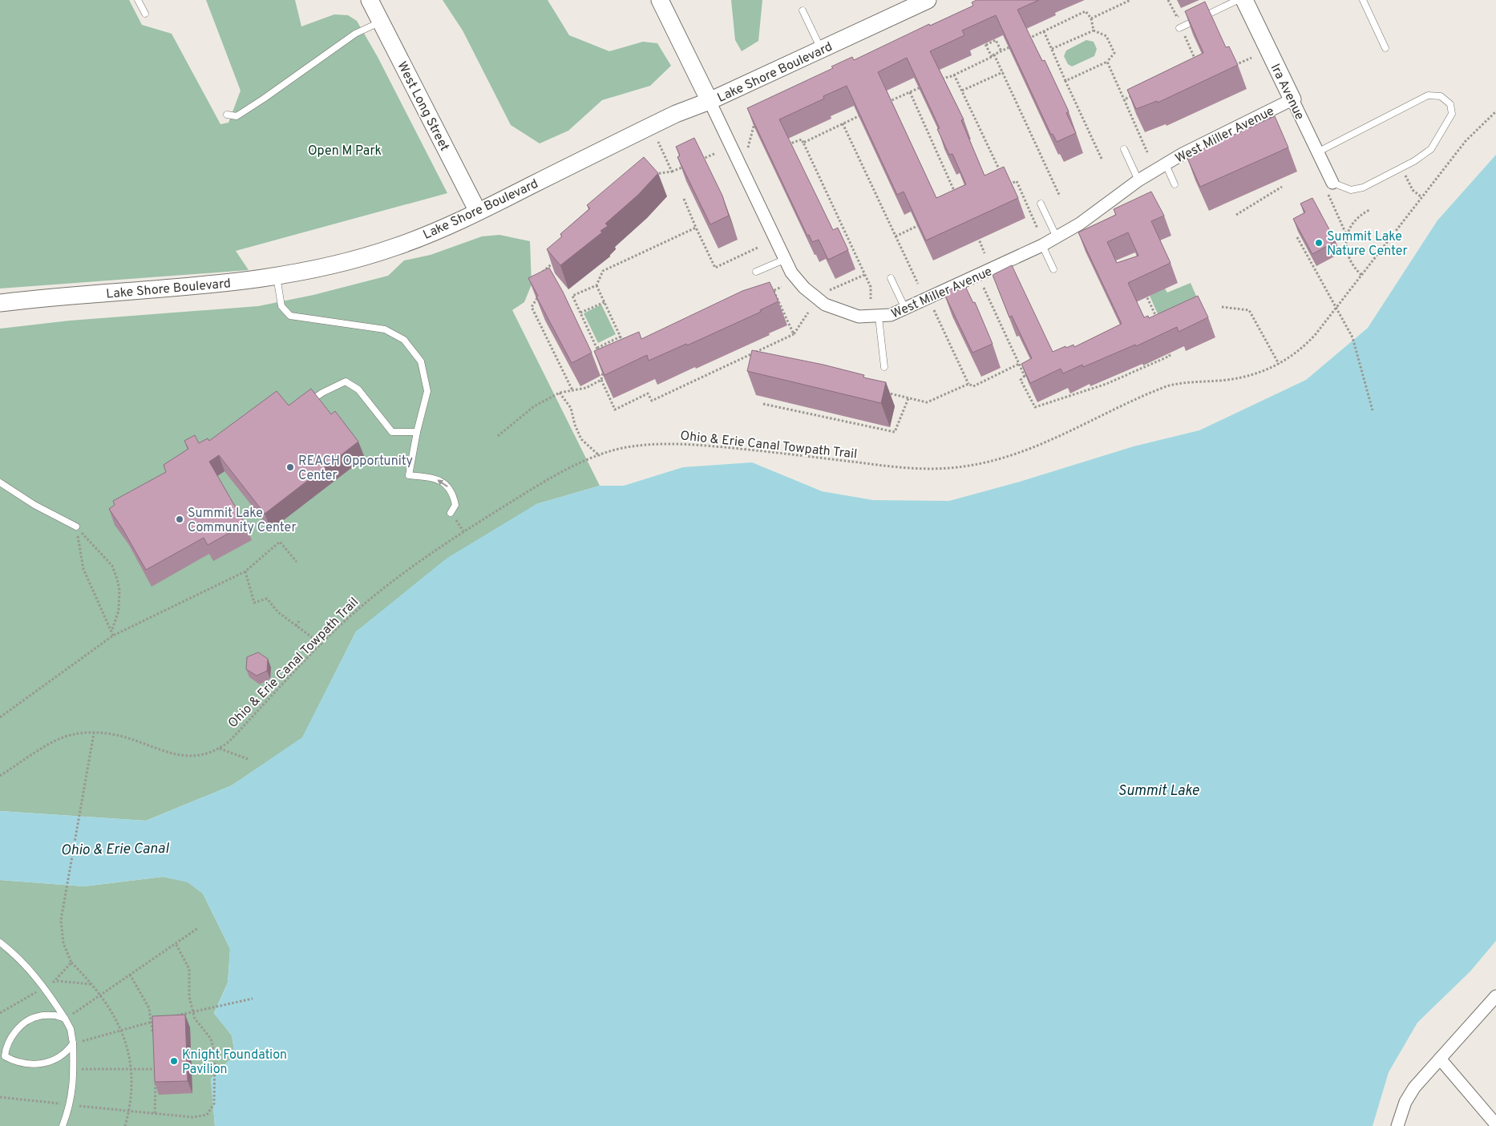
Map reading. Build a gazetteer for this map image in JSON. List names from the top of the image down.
{
  "streets": {
    "main road": [
      "Lake Shore Boulevard",
      "Ira Avenue",
      "West Long Street",
      "West Miller Avenue"
    ],
    "path": ["Ohio & Erie Canal Towpath Trail"]
  },
  "crossings": [
    ["Lake Shore Boulevard", "West Long Street"],
    ["Lake Shore Boulevard", "West Miller Avenue"],
    ["Ira Avenue", "West Miller Avenue"]
  ],
  "water": ["Summit Lake", "Ohio & Erie Canal"],
  "parks": ["Open M Park"],
  "places": [
    "Summit Lake Nature Center",
    "REACH Opportunity Center",
    "Summit Lake Community Center",
    "Knight Foundation Pavilion"
  ]
}
